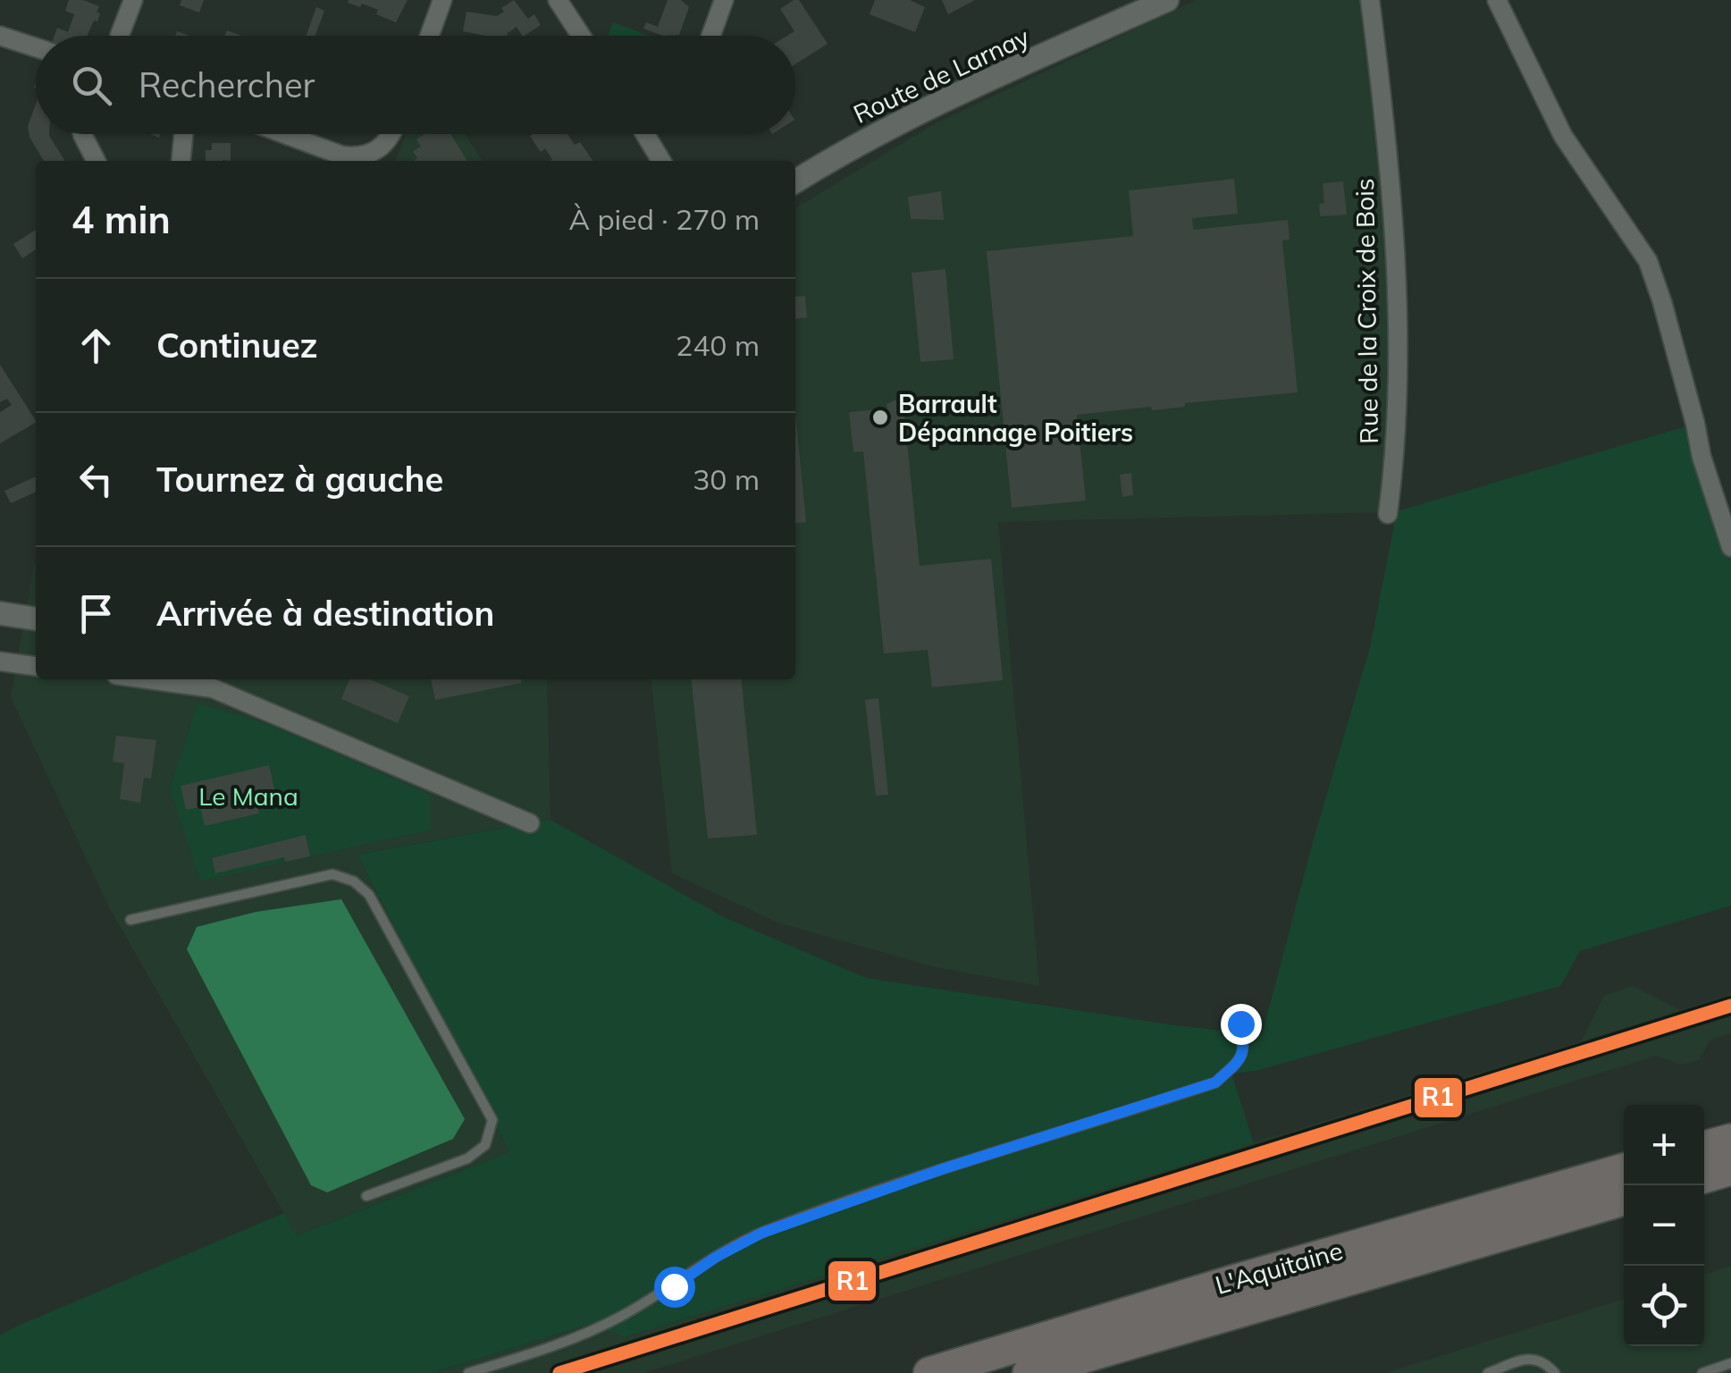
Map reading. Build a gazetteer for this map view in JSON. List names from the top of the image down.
{
  "streets": {
    "highway": ["L'Aquitaine"],
    "street": ["Route de Larnay", "Rue de la Croix de Bois"]
  },
  "parks": ["Le Mana"],
  "places": ["Barrault Dépannage Poitiers"],
  "lines": ["transit line R1"],
  "page": {
    "search": "Rechercher",
    "heading": ["4 min", "À pied · 270 m"],
    "list": [
      ["Continuez", "240 m"],
      ["Tournez à gauche", "30 m"],
      "Arrivée à destination"
    ],
    "map_buttons": ["+", "−"]
  }
}
